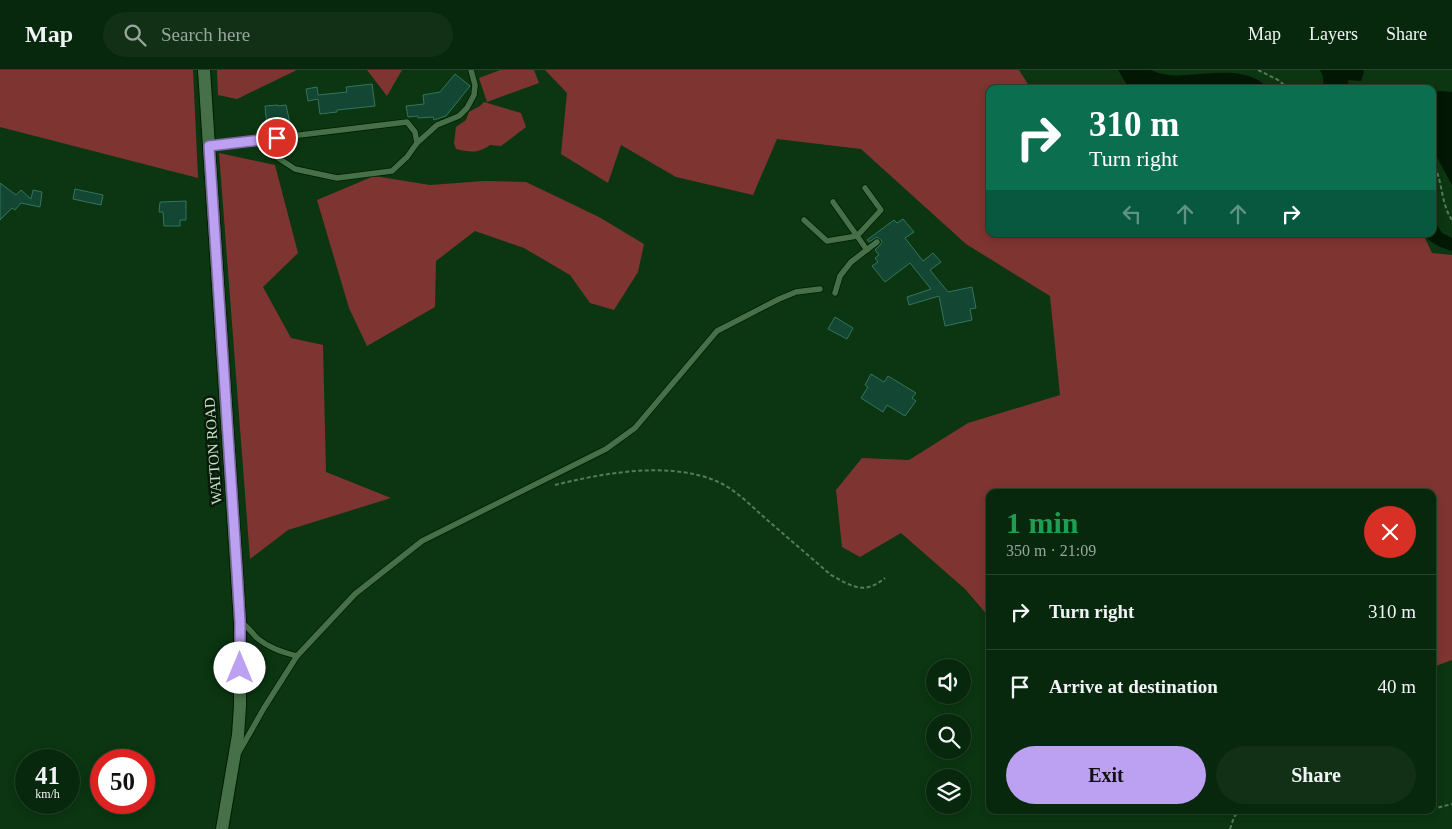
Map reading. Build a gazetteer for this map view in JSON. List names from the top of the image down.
{
  "streets": {
    "main road": ["WATTON ROAD"]
  },
  "page": {
    "header": "Map",
    "search": "Search here",
    "nav": ["Map", "Layers", "Share"],
    "turn": ["310 m", "Turn right"],
    "heading": ["1 min", "350 m · 21:09"],
    "list": [
      {
        "name": "Turn right",
        "value": "310 m"
      },
      {
        "name": "Arrive at destination",
        "value": "40 m"
      }
    ],
    "buttons": ["Exit", "Share"],
    "speed": "41 km/h",
    "limit": "50"
  }
}
